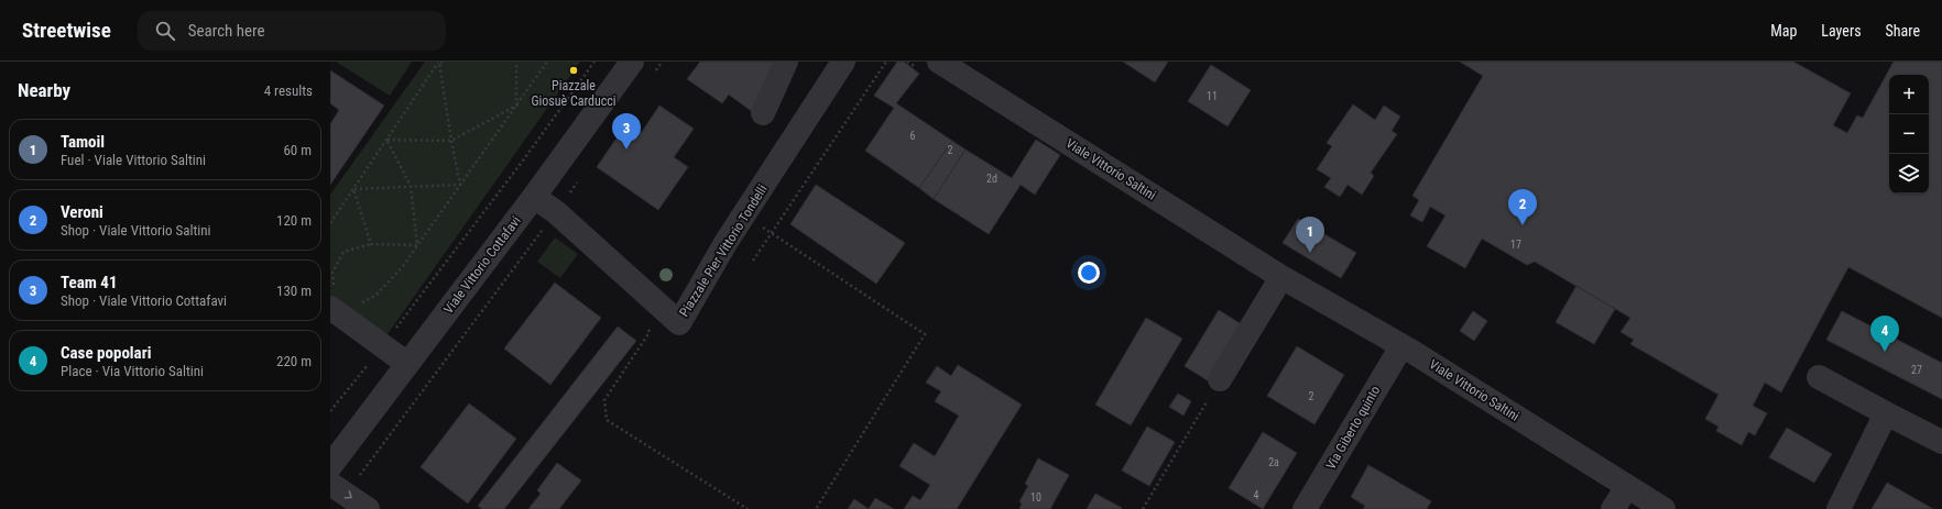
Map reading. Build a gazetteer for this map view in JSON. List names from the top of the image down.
{
  "streets": {
    "street": [
      "Viale Vittorio Saltini",
      "Piazzale Pier Vittorio Tondelli",
      "Viale Vittorio Cottafavi",
      "Via Giberto quinto"
    ]
  },
  "crossings": [
    ["Viale Vittorio Saltini", "Via Giberto quinto"],
    ["Piazzale Pier Vittorio Tondelli", "Viale Vittorio Cottafavi"]
  ],
  "places": ["Piazzale Giosuè Carducci"],
  "house_numbers": [
    "11",
    "6",
    "2",
    "2d",
    "17",
    "27",
    "2",
    "2a",
    "4",
    "10"
  ],
  "page": {
    "header": "Streetwise",
    "search": "Search here",
    "nav": ["Map", "Layers", "Share"],
    "heading": ["Nearby", "4 results"],
    "map_buttons": ["+", "−"],
    "pins": [
      "3",
      "2",
      "1",
      "4"
    ],
    "list": [
      {
        "mark": "1",
        "name": "Tamoil",
        "note": "Fuel · Viale Vittorio Saltini",
        "value": "60 m"
      },
      {
        "mark": "2",
        "name": "Veroni",
        "note": "Shop · Viale Vittorio Saltini",
        "value": "120 m"
      },
      {
        "mark": "3",
        "name": "Team 41",
        "note": "Shop · Viale Vittorio Cottafavi",
        "value": "130 m"
      },
      {
        "mark": "4",
        "name": "Case popolari",
        "note": "Place · Via Vittorio Saltini",
        "value": "220 m"
      }
    ]
  }
}
